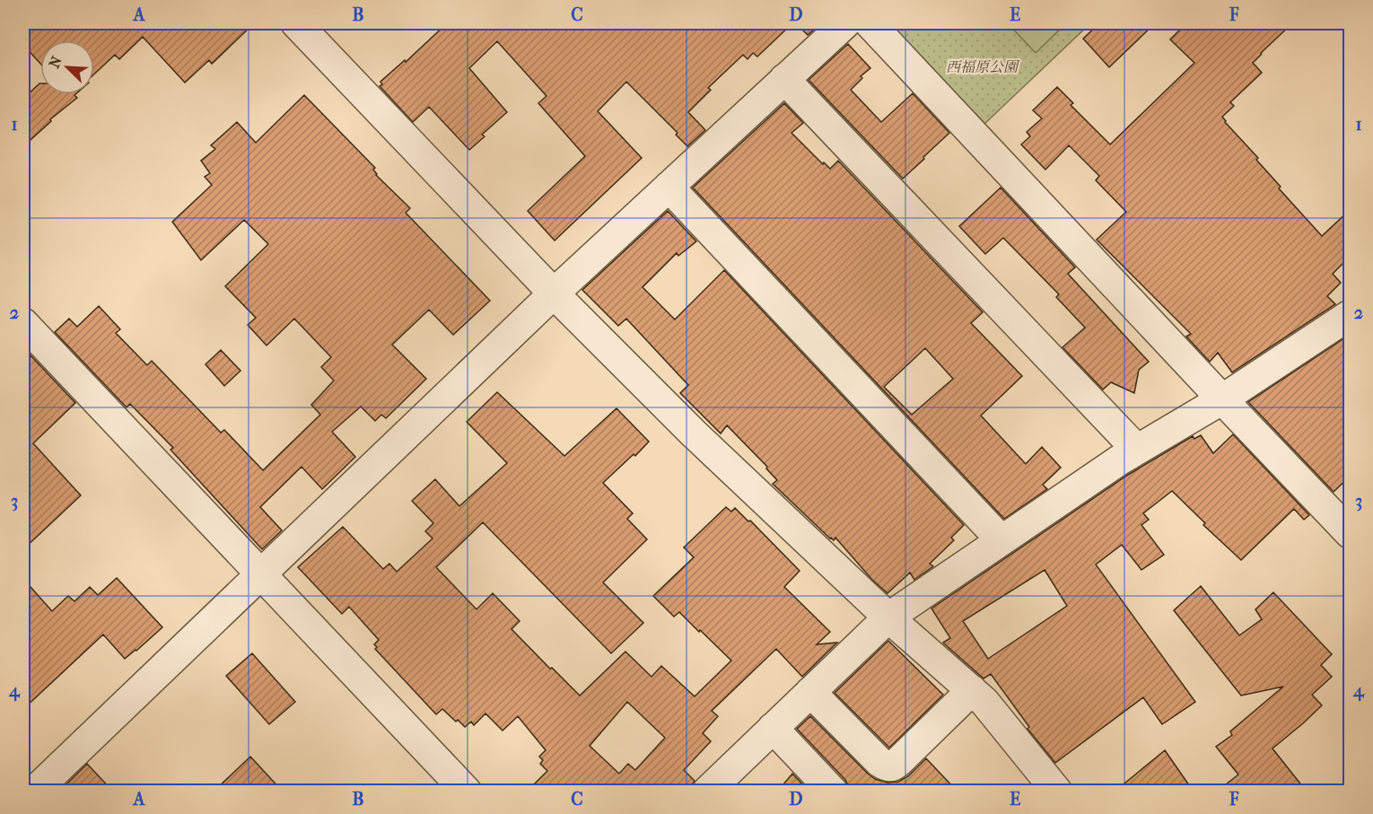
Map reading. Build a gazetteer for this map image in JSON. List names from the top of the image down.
{
  "parks": ["西福原公園"],
  "north": "top left",
  "grid": {
    "columns": [
      "A",
      "B",
      "C",
      "D",
      "E",
      "F"
    ],
    "rows": [
      "1",
      "2",
      "3",
      "4"
    ]
  }
}
